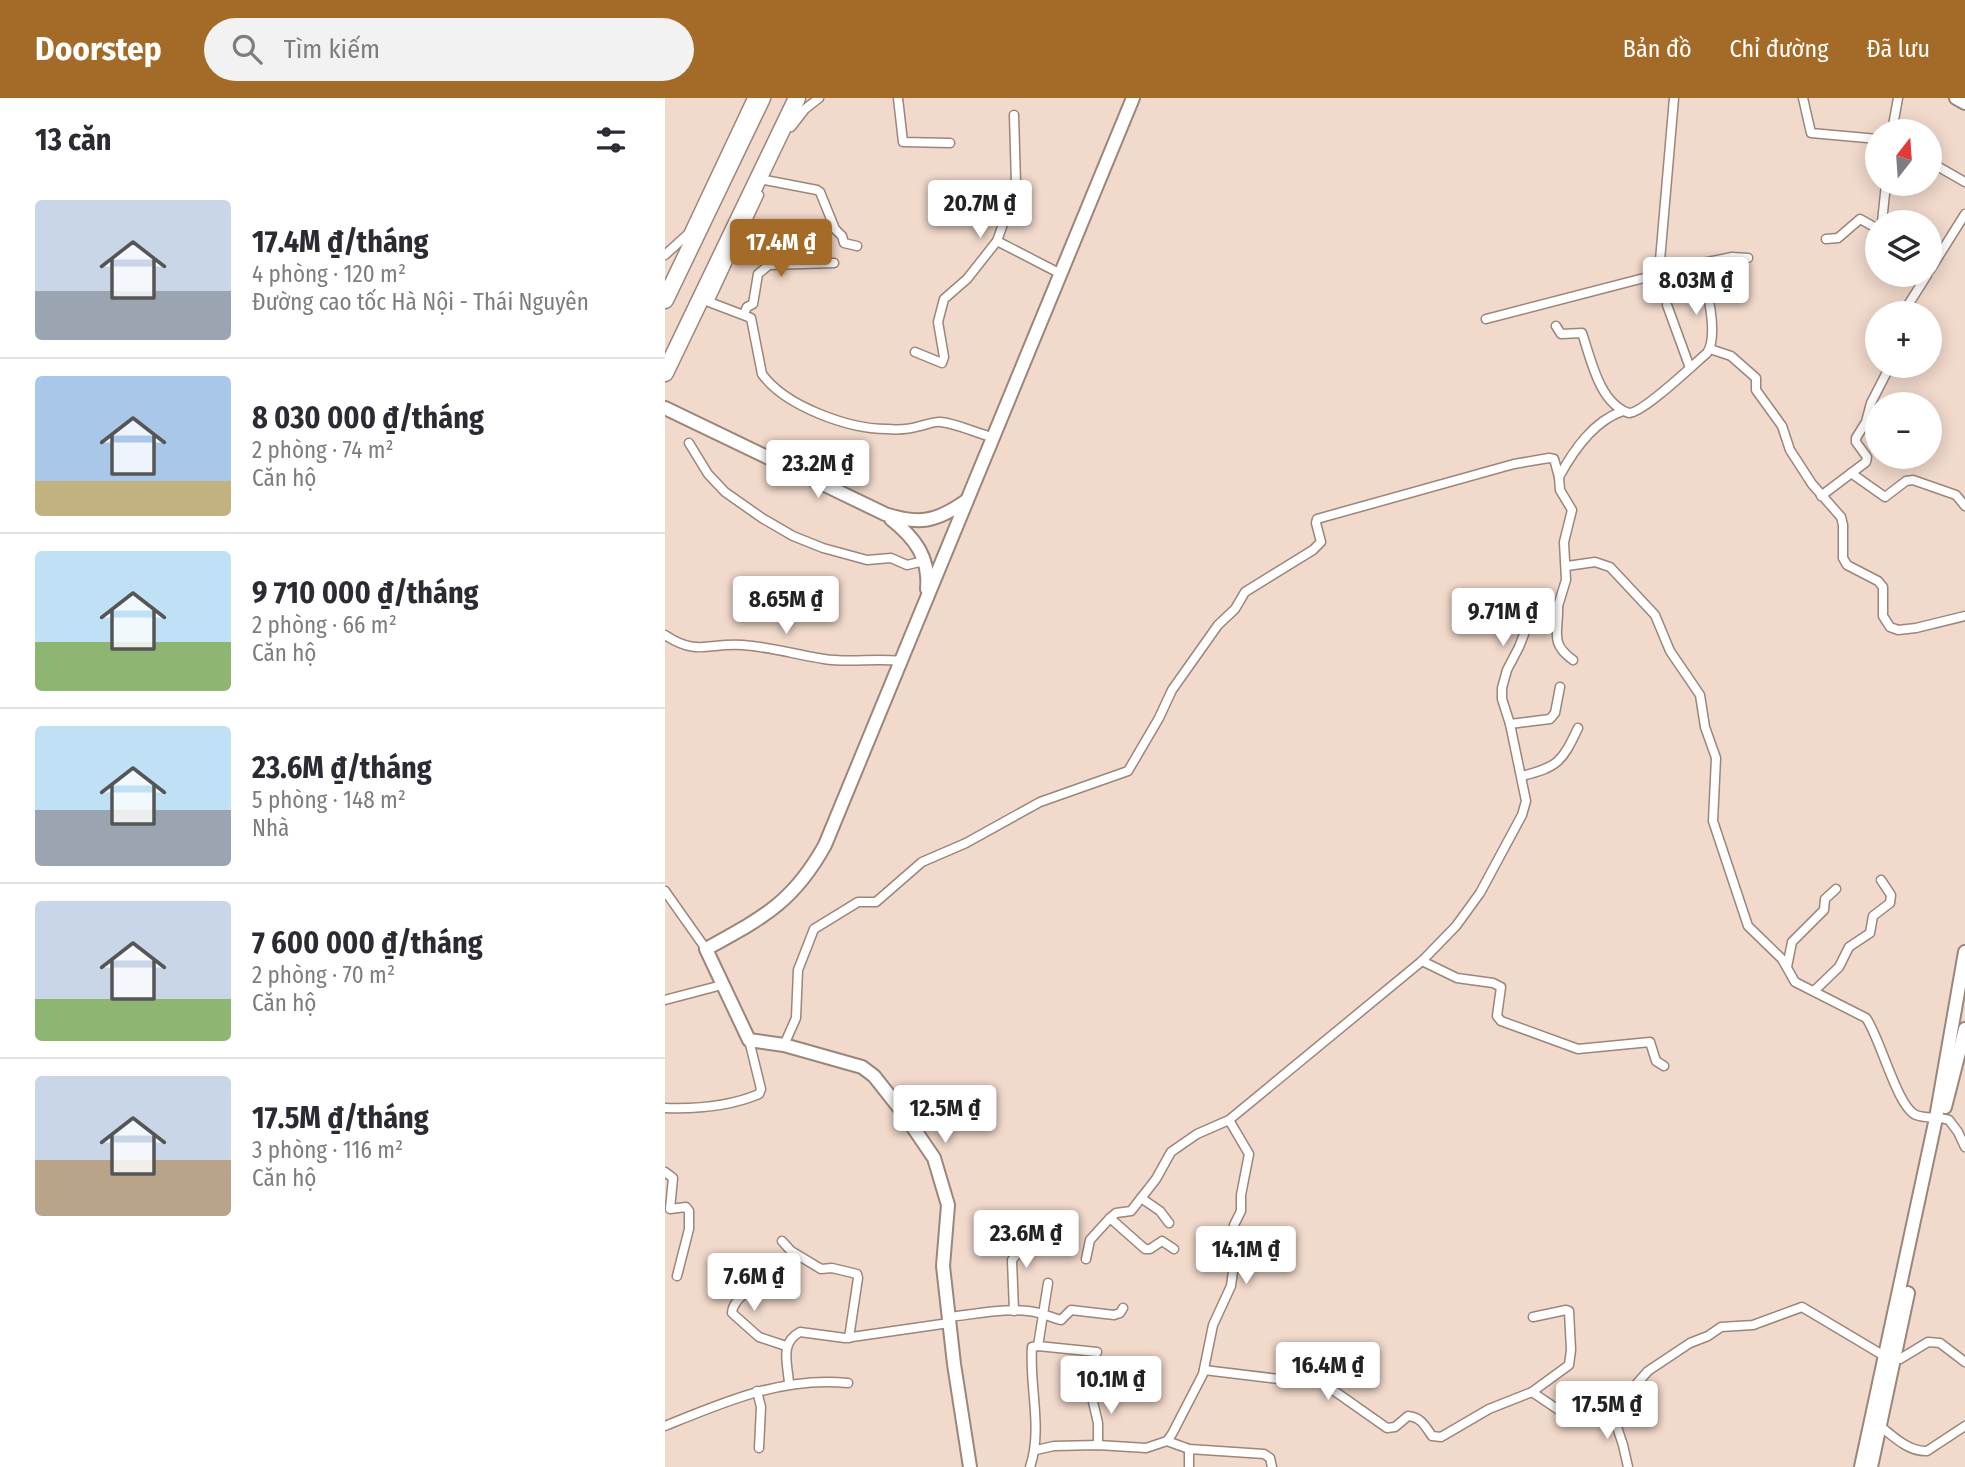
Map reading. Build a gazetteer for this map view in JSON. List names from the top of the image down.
{
  "north": "top",
  "page": {
    "header": "Doorstep",
    "search": "Tìm kiếm",
    "nav": ["Bản đồ", "Chỉ đường", "Đã lưu"],
    "heading": "13 căn",
    "map_buttons": ["+", "−"],
    "price": [
      "20.7M ₫",
      "17.4M ₫",
      "8.03M ₫",
      "23.2M ₫",
      "8.65M ₫",
      "9.71M ₫",
      "12.5M ₫",
      "23.6M ₫",
      "14.1M ₫",
      "7.6M ₫",
      "16.4M ₫",
      "10.1M ₫",
      "17.5M ₫"
    ],
    "list": [
      {
        "name": "17.4M ₫/tháng",
        "note": "4 phòng · 120 m² · Đường cao tốc Hà Nội - Thái Nguyên"
      },
      {
        "name": "8 030 000 ₫/tháng",
        "note": "2 phòng · 74 m² · Căn hộ"
      },
      {
        "name": "9 710 000 ₫/tháng",
        "note": "2 phòng · 66 m² · Căn hộ"
      },
      {
        "name": "23.6M ₫/tháng",
        "note": "5 phòng · 148 m² · Nhà"
      },
      {
        "name": "7 600 000 ₫/tháng",
        "note": "2 phòng · 70 m² · Căn hộ"
      },
      {
        "name": "17.5M ₫/tháng",
        "note": "3 phòng · 116 m² · Căn hộ"
      }
    ]
  }
}
